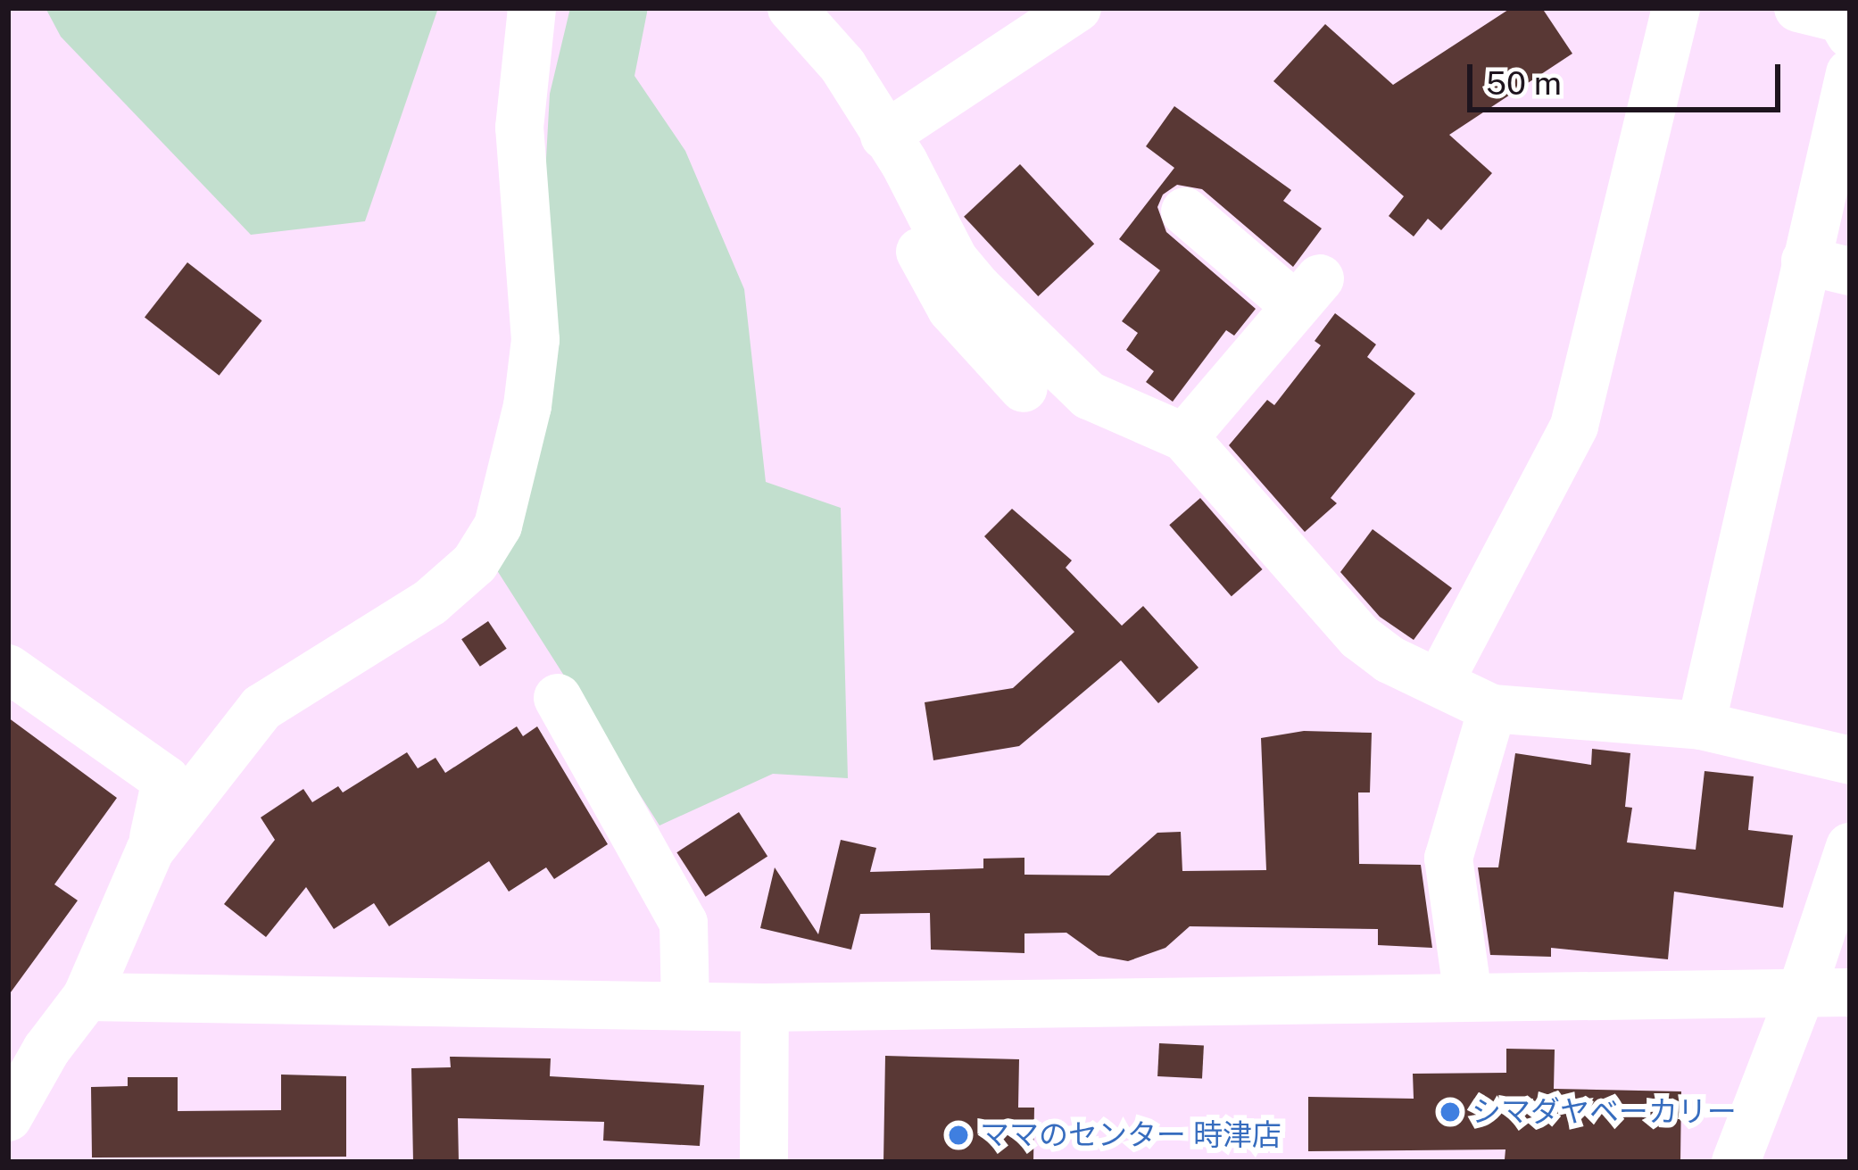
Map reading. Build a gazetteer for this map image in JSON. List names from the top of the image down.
{
  "places": ["シマダヤベーカリー", "ママのセンター 時津店"],
  "scale_bar": "50 m"
}
